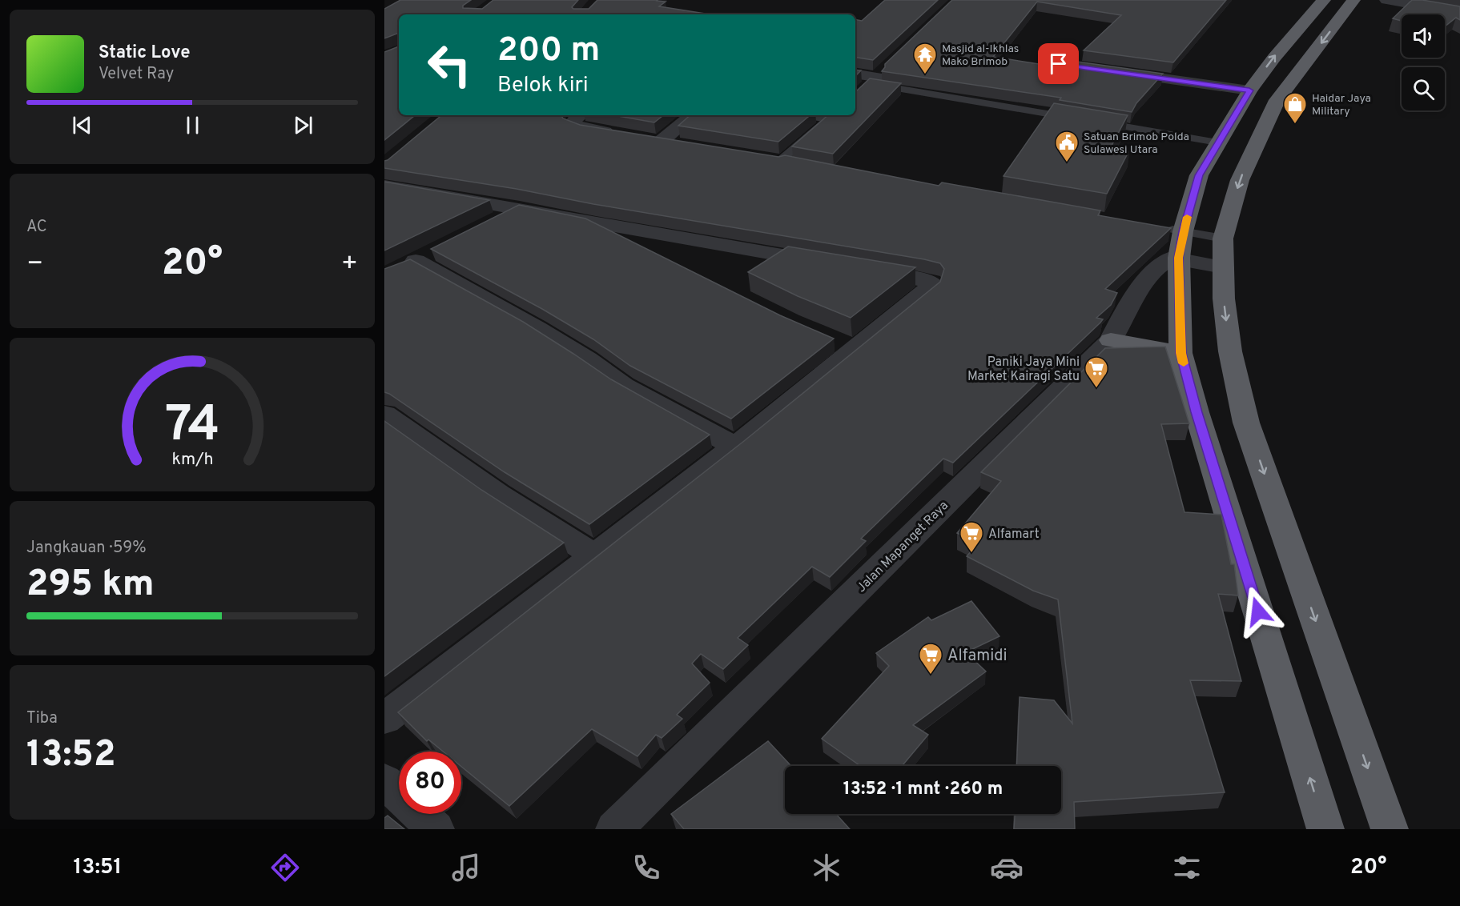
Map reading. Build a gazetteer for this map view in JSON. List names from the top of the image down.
{
  "streets": {
    "street": ["Jalan Mapanget Raya"]
  },
  "places": {
    "temple": ["Masjid al-Ikhlas Mako Brimob"],
    "shop": ["Haidar Jaya Military"],
    "public building": ["Satuan Brimob Polda Sulawesi Utara"],
    "supermarket": ["Paniki Jaya Mini Market Kairagi Satu", "Alfamart", "Alfamidi"]
  },
  "page": {
    "turn": ["200 m", "Belok kiri"],
    "song": ["Static Love", "Velvet Ray"],
    "tile": [
      "AC",
      ["Jangkauan · 59%", "295 km"],
      ["Tiba", "13:52"]
    ],
    "heat": ["−", "20°", "+"],
    "limit": "80",
    "trip": "13:52 · 1 mnt · 260 m",
    "tabs": ["13:51", "20°"],
    "gauge": ["74", "km/h"]
  }
}
